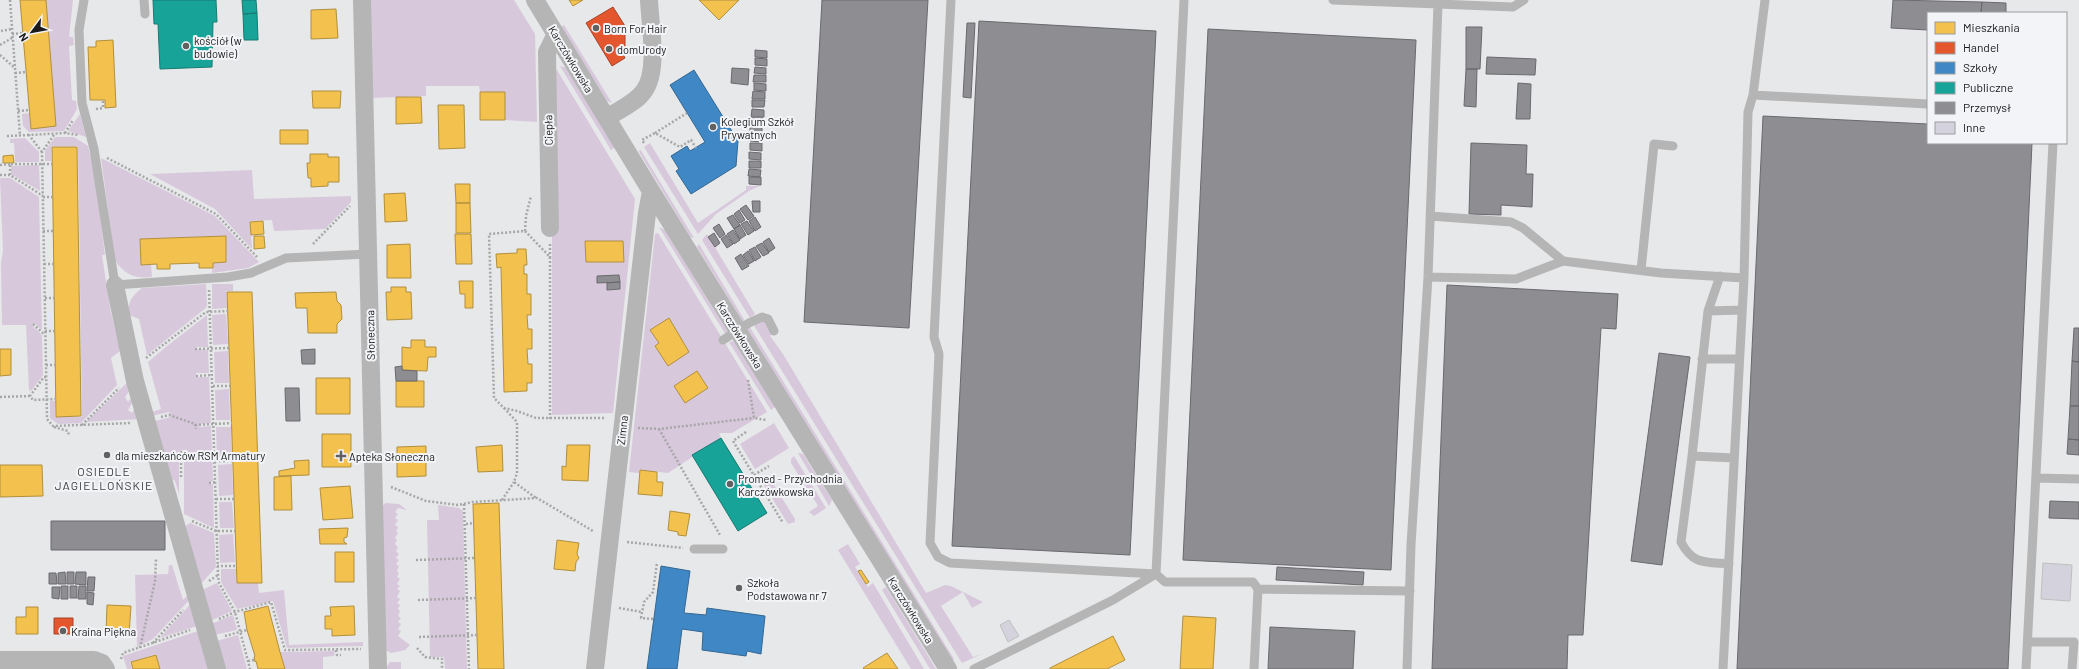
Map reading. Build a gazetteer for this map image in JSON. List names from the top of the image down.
{
  "streets": {
    "street": [
      "Karczówkowska",
      "Ciepła",
      "Słoneczna",
      "Zimna"
    ]
  },
  "crossings": [
    ["Karczówkowska", "Ciepła"],
    ["Karczówkowska", "Zimna"]
  ],
  "districts": ["OSIEDLE JAGIELLOŃSKIE"],
  "places": {
    "other": [
      "Born For Hair",
      "kościół (w budowie)",
      "domUrody",
      "Kolegium Szkół Prywatnych",
      "dla mieszkańców RSM Armatury",
      "Promed - Przychodnia Karczówkowska",
      "Szkoła Podstawowa nr 7",
      "Kraina Piękna"
    ],
    "health": ["Apteka Słoneczna"]
  },
  "legend": [
    "Mieszkania",
    "Handel",
    "Szkoły",
    "Publiczne",
    "Przemysł",
    "Inne"
  ],
  "north": "bottom left"
}
